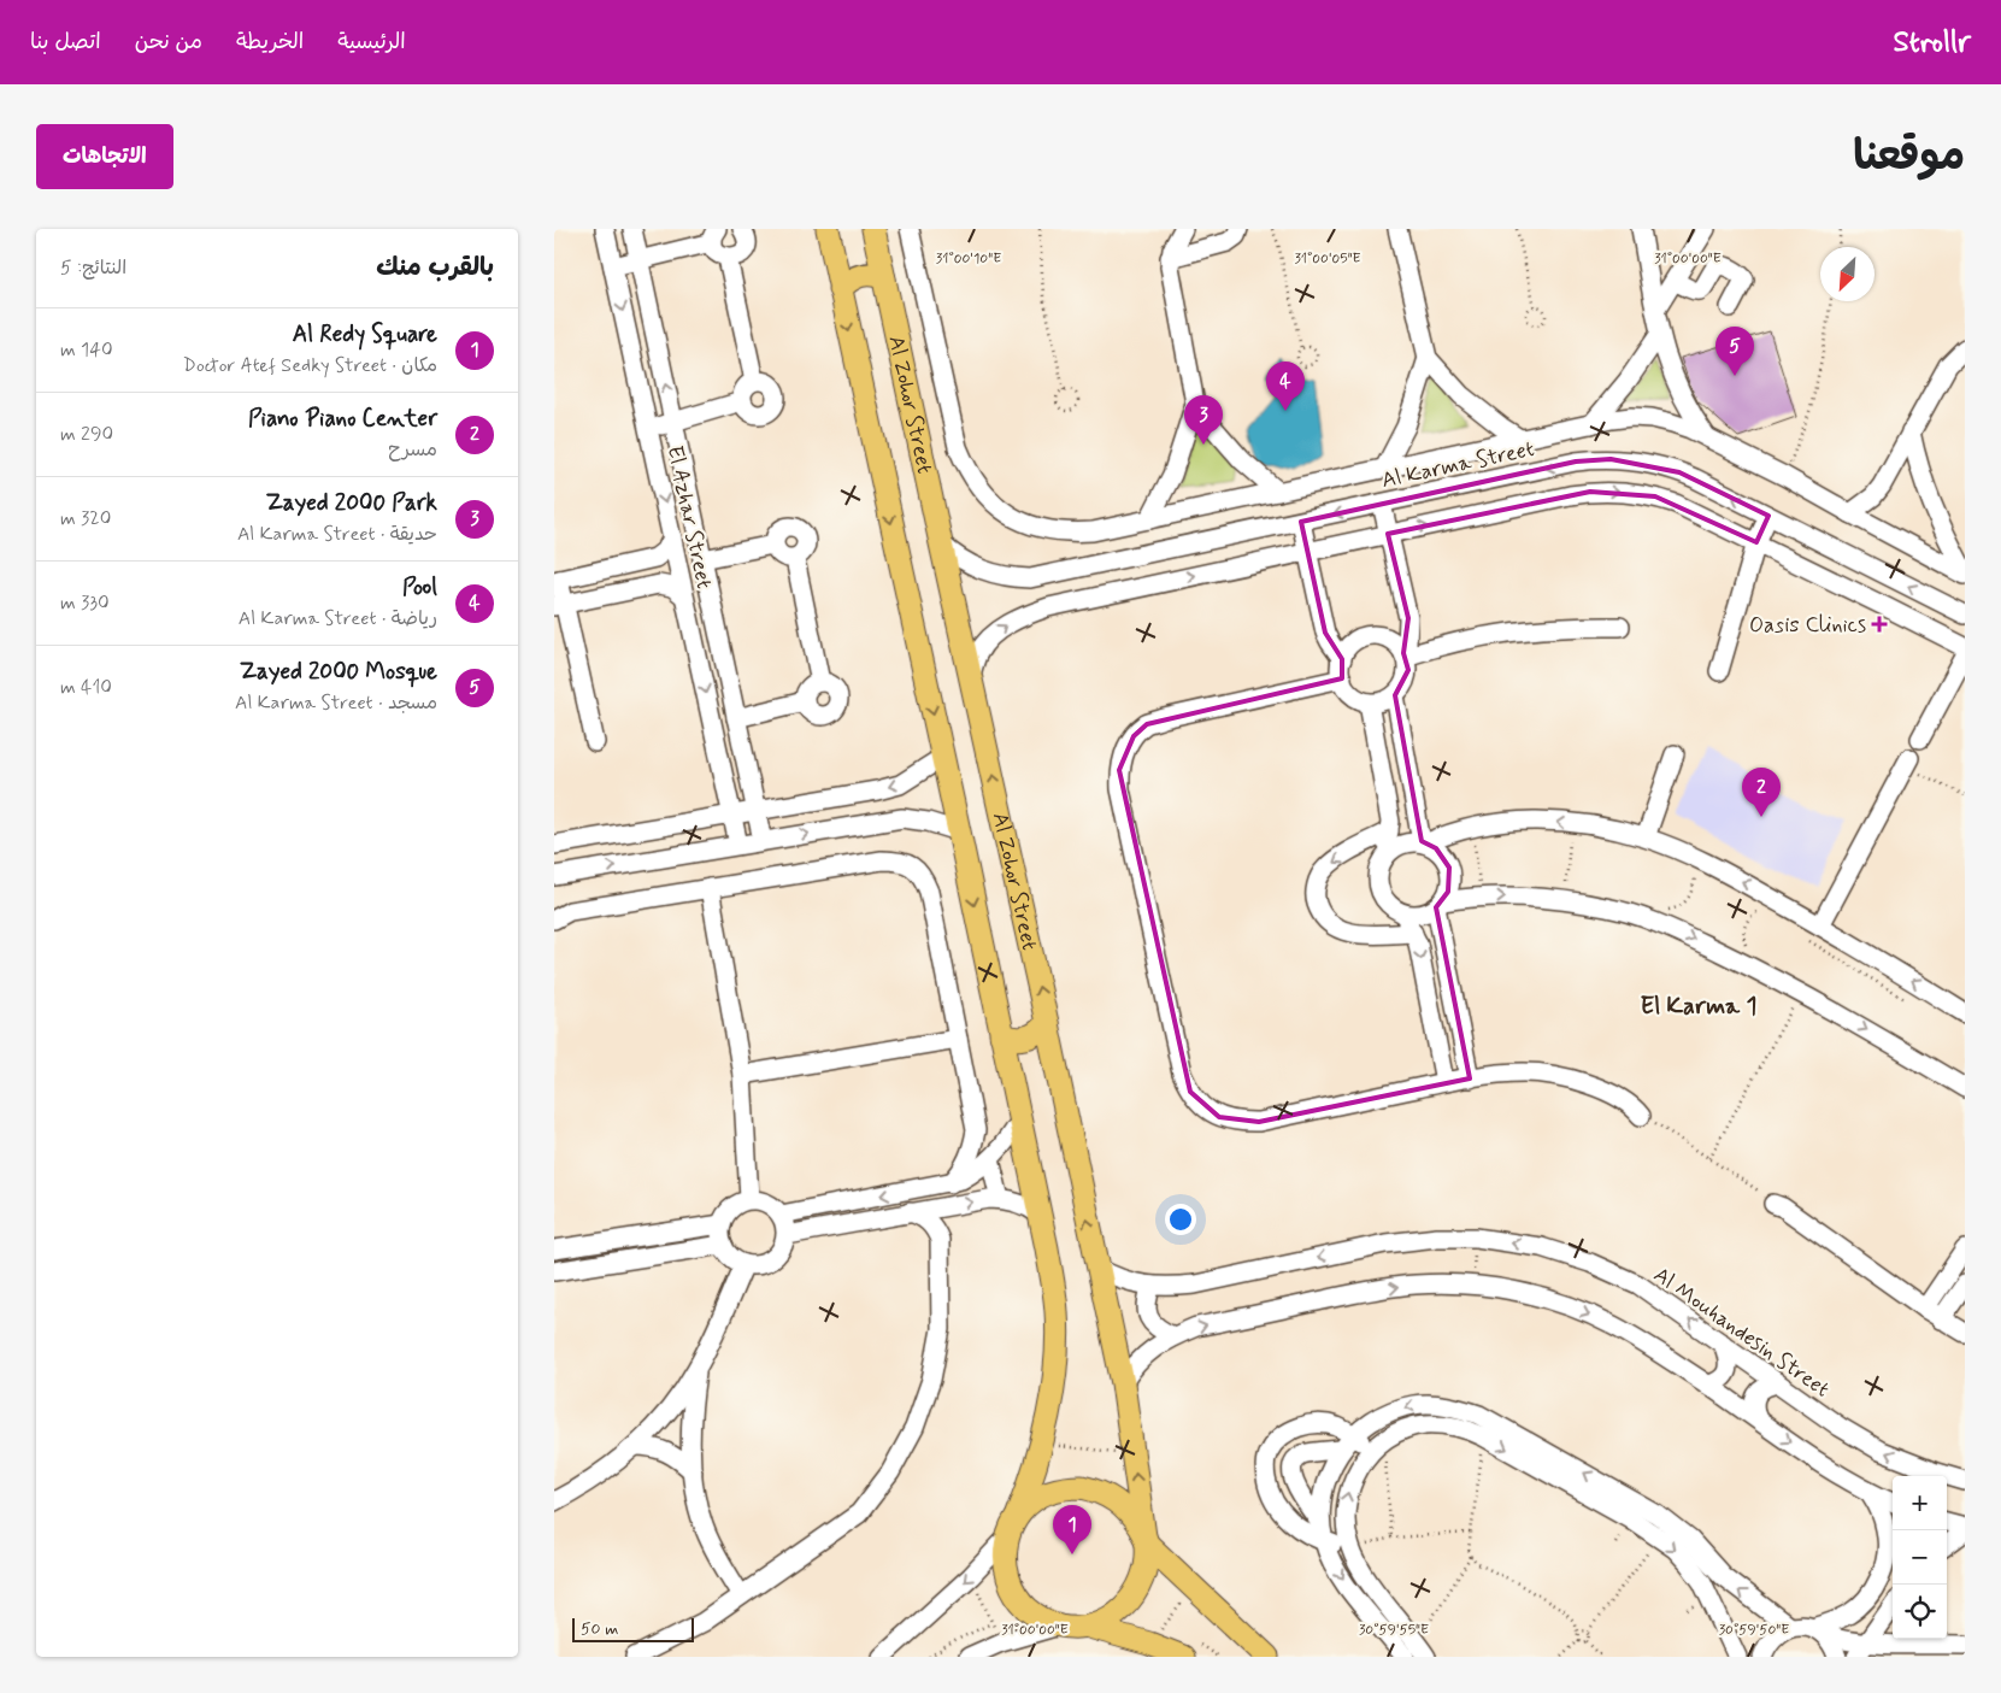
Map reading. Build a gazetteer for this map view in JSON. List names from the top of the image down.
{
  "streets": {
    "main road": ["Al Zohor Street"],
    "street": ["Al Karma Street", "El Azhar Street", "Al Mouhandesin Street"]
  },
  "crossings": [
    ["Al Zohor Street", "Al Karma Street"],
    ["Al Zohor Street", "Al Mouhandesin Street"]
  ],
  "districts": ["El Karma 1"],
  "places": {
    "health": ["Oasis Clinics"]
  },
  "scale_bar": "50 m",
  "north": "bottom left",
  "page": {
    "header": "Strollr",
    "nav": [
      "الرئيسية",
      "الخريطة",
      "من نحن",
      "اتصل بنا"
    ],
    "title": "موقعنا",
    "buttons": "الاتجاهات",
    "heading": ["بالقرب منك", "النتائج: 5"],
    "list": [
      {
        "mark": "1",
        "name": "Al Redy Square",
        "note": "مكان · Doctor Atef Sedky Street",
        "value": "140 m"
      },
      {
        "mark": "2",
        "name": "Piano Piano Center",
        "note": "مسرح",
        "value": "290 m"
      },
      {
        "mark": "3",
        "name": "Zayed 2000 Park",
        "note": "حديقة · Al Karma Street",
        "value": "320 m"
      },
      {
        "mark": "4",
        "name": "Pool",
        "note": "رياضة · Al Karma Street",
        "value": "330 m"
      },
      {
        "mark": "5",
        "name": "Zayed 2000 Mosque",
        "note": "مسجد · Al Karma Street",
        "value": "410 m"
      }
    ],
    "pins": [
      "5",
      "4",
      "3",
      "2",
      "1"
    ],
    "map_buttons": ["+", "−"],
    "scale": "50 m"
  },
  "coordinates": [
    "31°00'10\"E",
    "31°00'05\"E",
    "31°00'00\"E",
    "30°59'55\"E",
    "30°59'50\"E"
  ]
}
